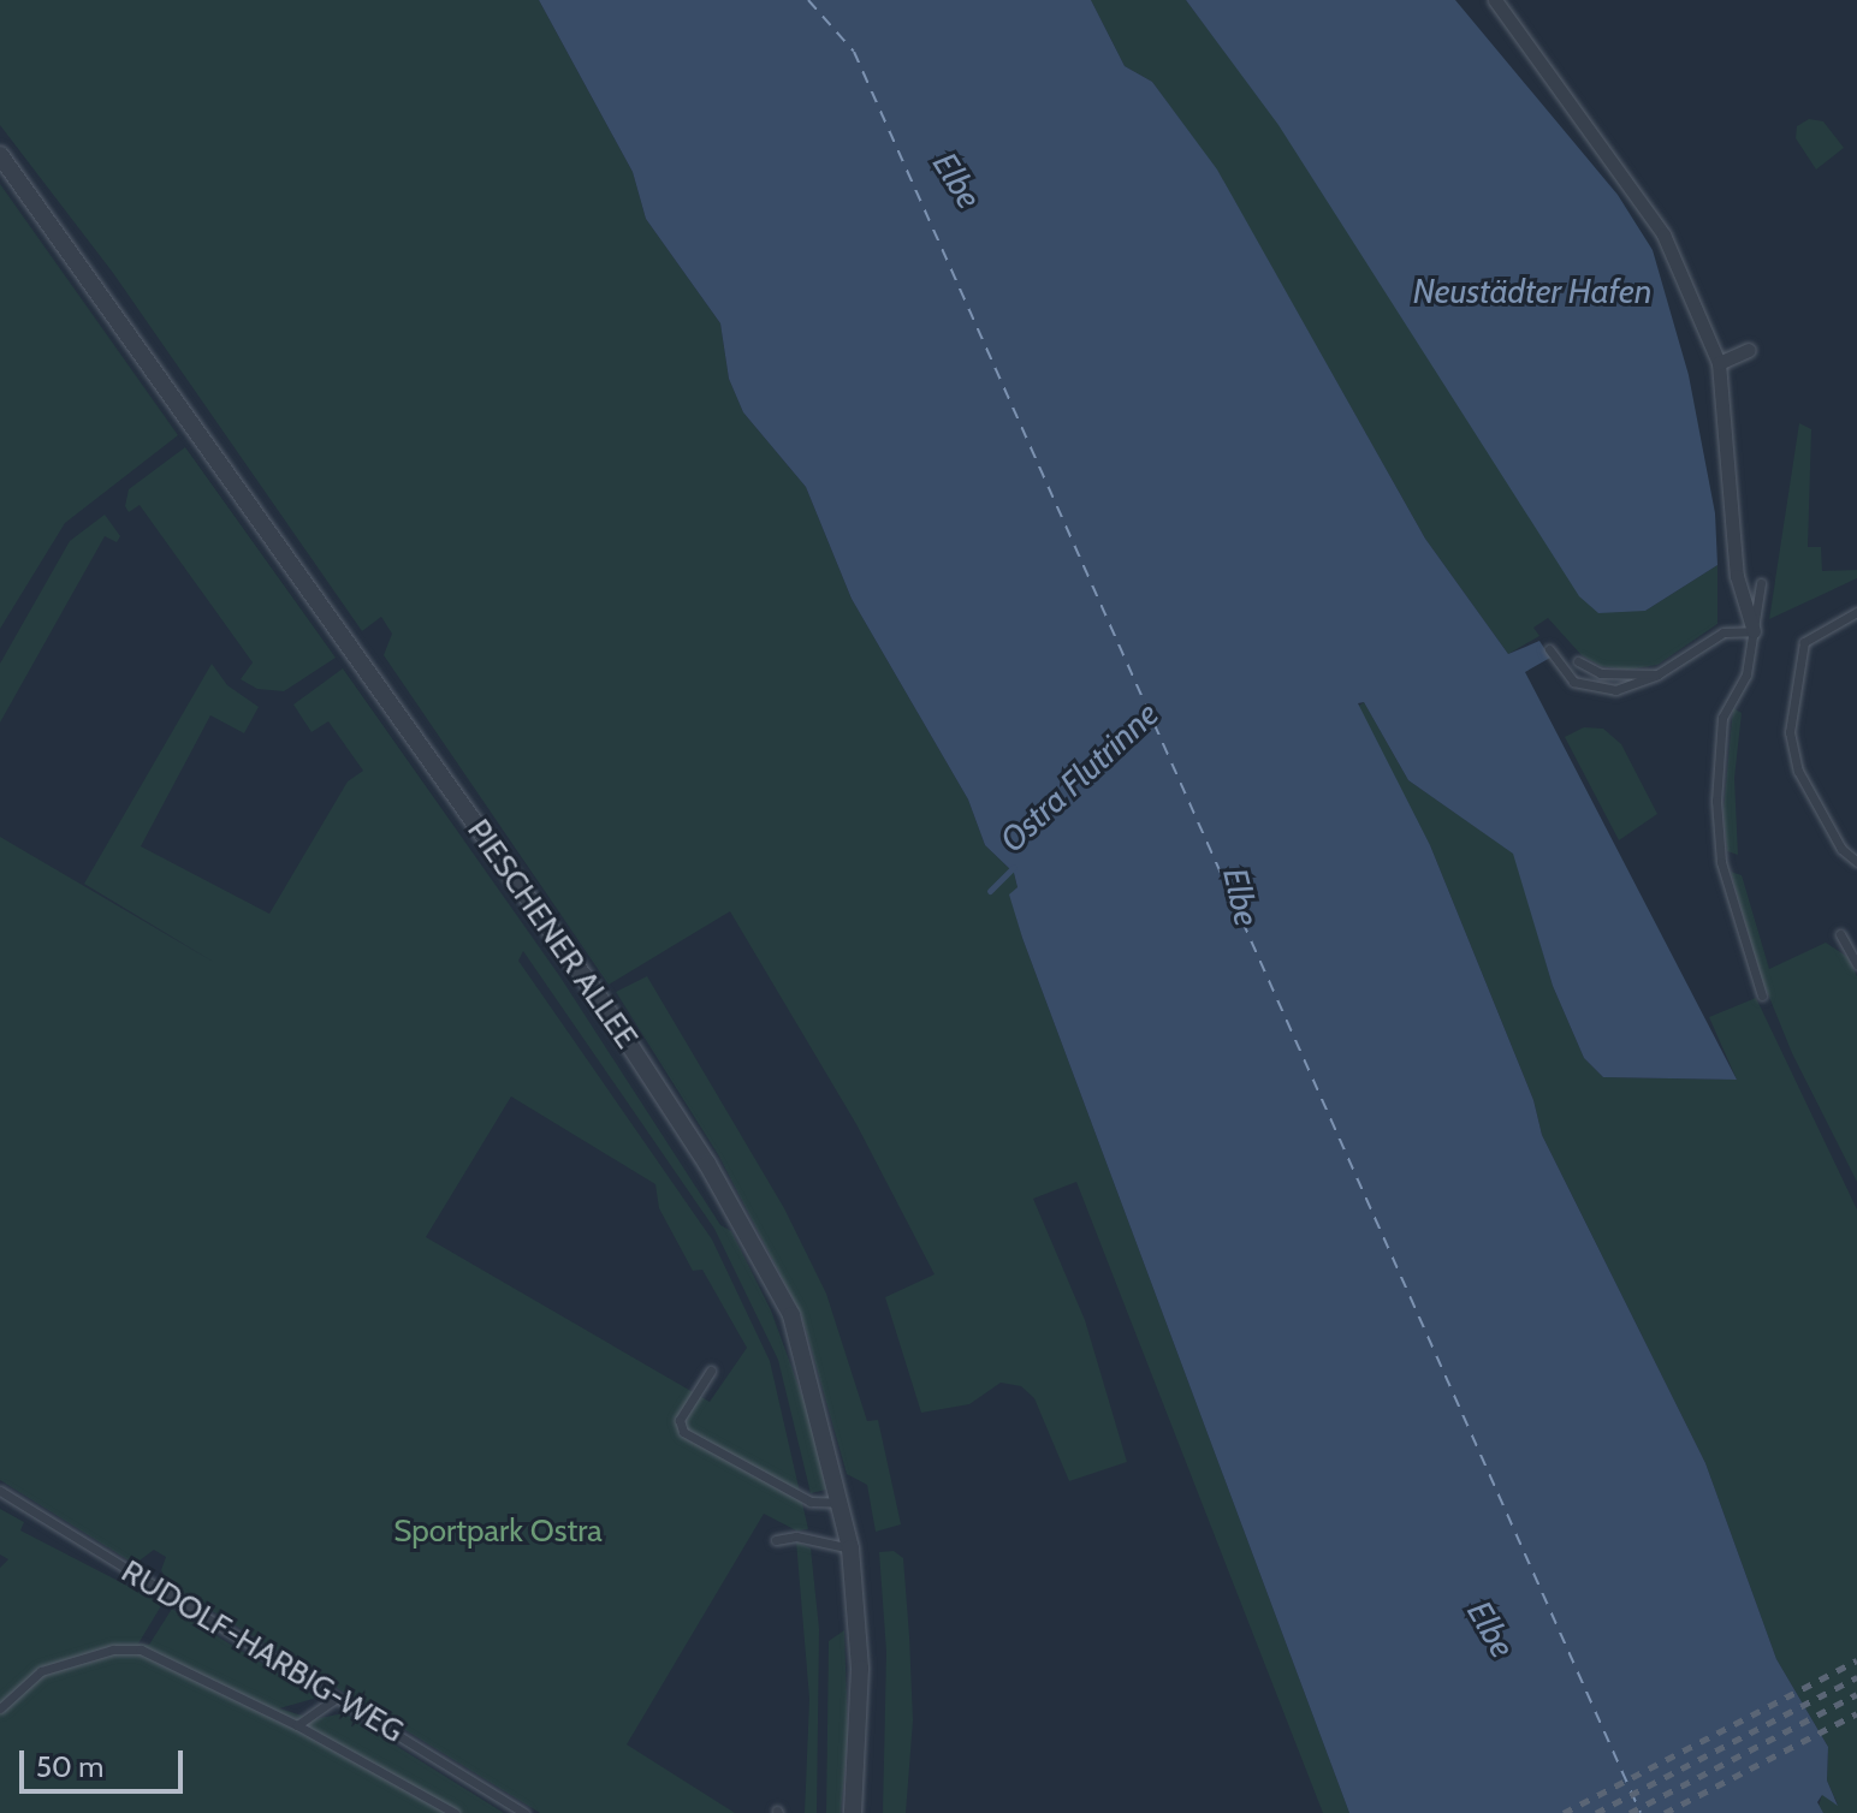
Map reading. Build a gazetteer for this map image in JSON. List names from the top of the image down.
{
  "streets": {
    "street": ["PIESCHENER ALLEE"],
    "lane": ["RUDOLF-HARBIG-WEG"]
  },
  "water": ["Elbe", "Neustädter Hafen", "Ostra Flutrinne"],
  "parks": ["Sportpark Ostra"],
  "scale_bar": "50 m"
}
